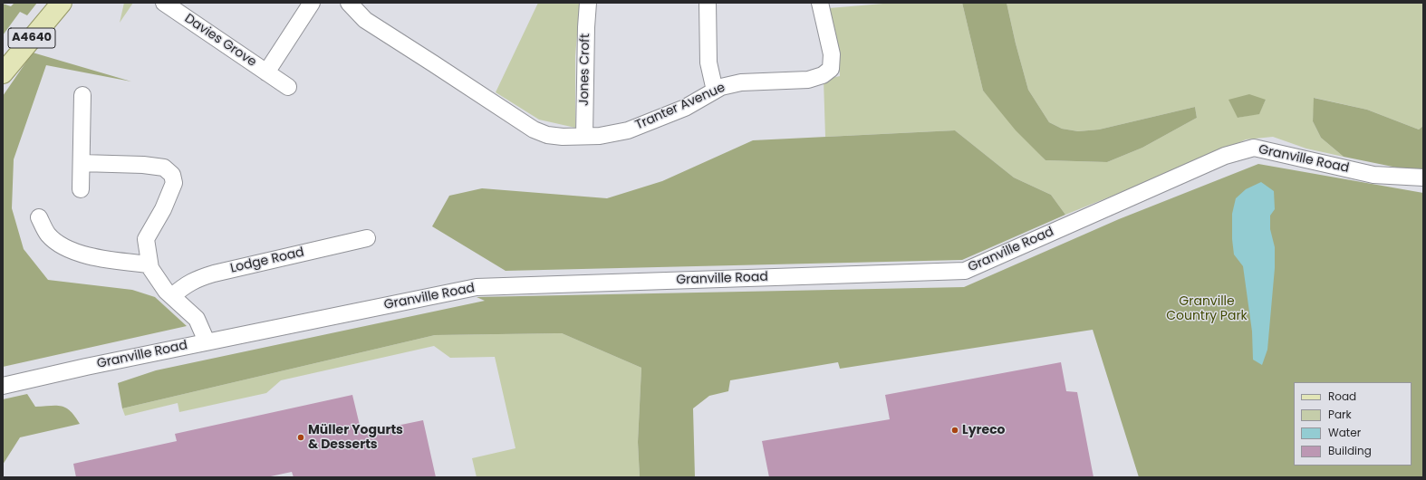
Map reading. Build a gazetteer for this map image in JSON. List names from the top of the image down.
{
  "streets": {
    "main road": ["A4640"],
    "street": [
      "Davies Grove",
      "Jones Croft",
      "Tranter Avenue",
      "Granville Road",
      "Lodge Road"
    ]
  },
  "crossings": [
    ["Jones Croft", "Tranter Avenue"]
  ],
  "parks": ["Granville Country Park"],
  "places": ["Lyreco", "Müller Yogurts & Desserts"],
  "legend": [
    "Road",
    "Park",
    "Water",
    "Building"
  ]
}
